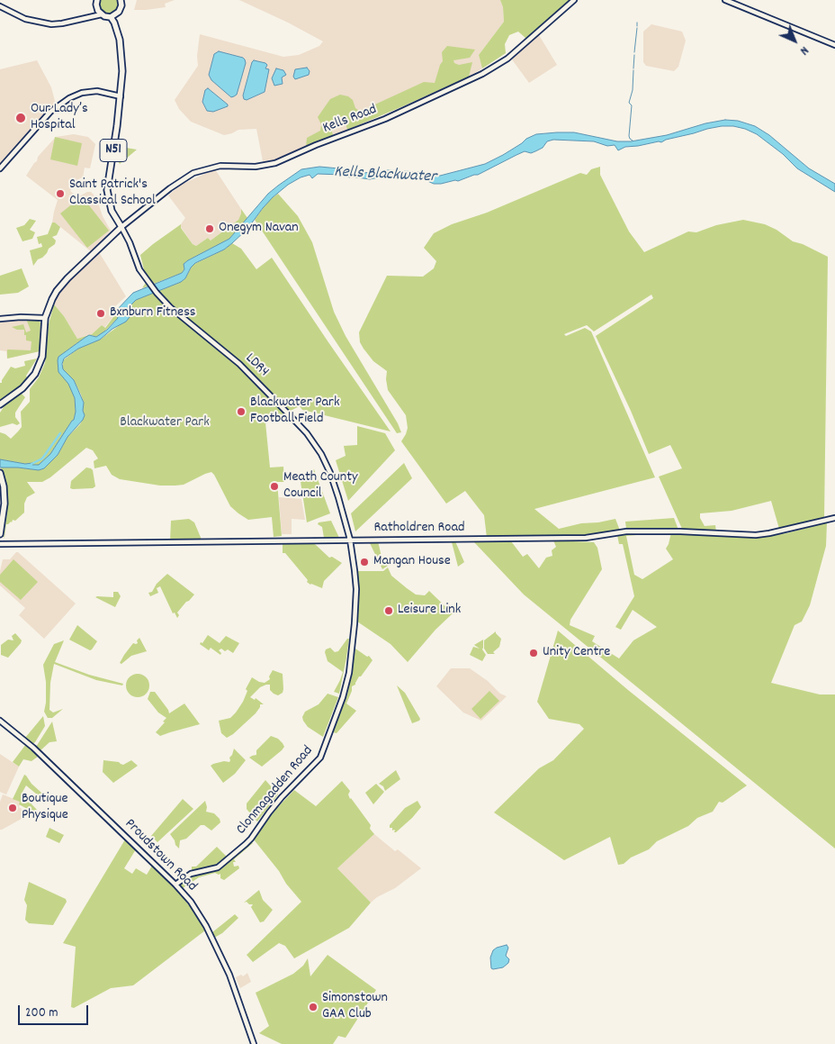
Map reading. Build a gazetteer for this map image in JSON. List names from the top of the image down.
{
  "streets": {
    "main road": ["N51"],
    "street": [
      "Kells Road",
      "LDR4",
      "Ratholdren Road",
      "Clonmagadden Road",
      "Proudstown Road"
    ]
  },
  "crossings": [
    ["Kells Road", "N51"],
    ["Kells Road", "LDR4"],
    ["N51", "LDR4"],
    ["LDR4", "Ratholdren Road"],
    ["LDR4", "Clonmagadden Road"],
    ["Ratholdren Road", "Clonmagadden Road"],
    ["Clonmagadden Road", "Proudstown Road"]
  ],
  "water": ["Kells Blackwater"],
  "parks": ["Blackwater Park"],
  "places": [
    "Our Lady’s Hospital",
    "Saint Patrick's Classical School",
    "Onegym Navan",
    "Bxnburn Fitness",
    "Blackwater Park Football Field",
    "Meath County Council",
    "Mangan House",
    "Leisure Link",
    "Unity Centre",
    "Boutique Physique",
    "Simonstown GAA Club"
  ],
  "scale_bar": "200 m",
  "north": "bottom right"
}
